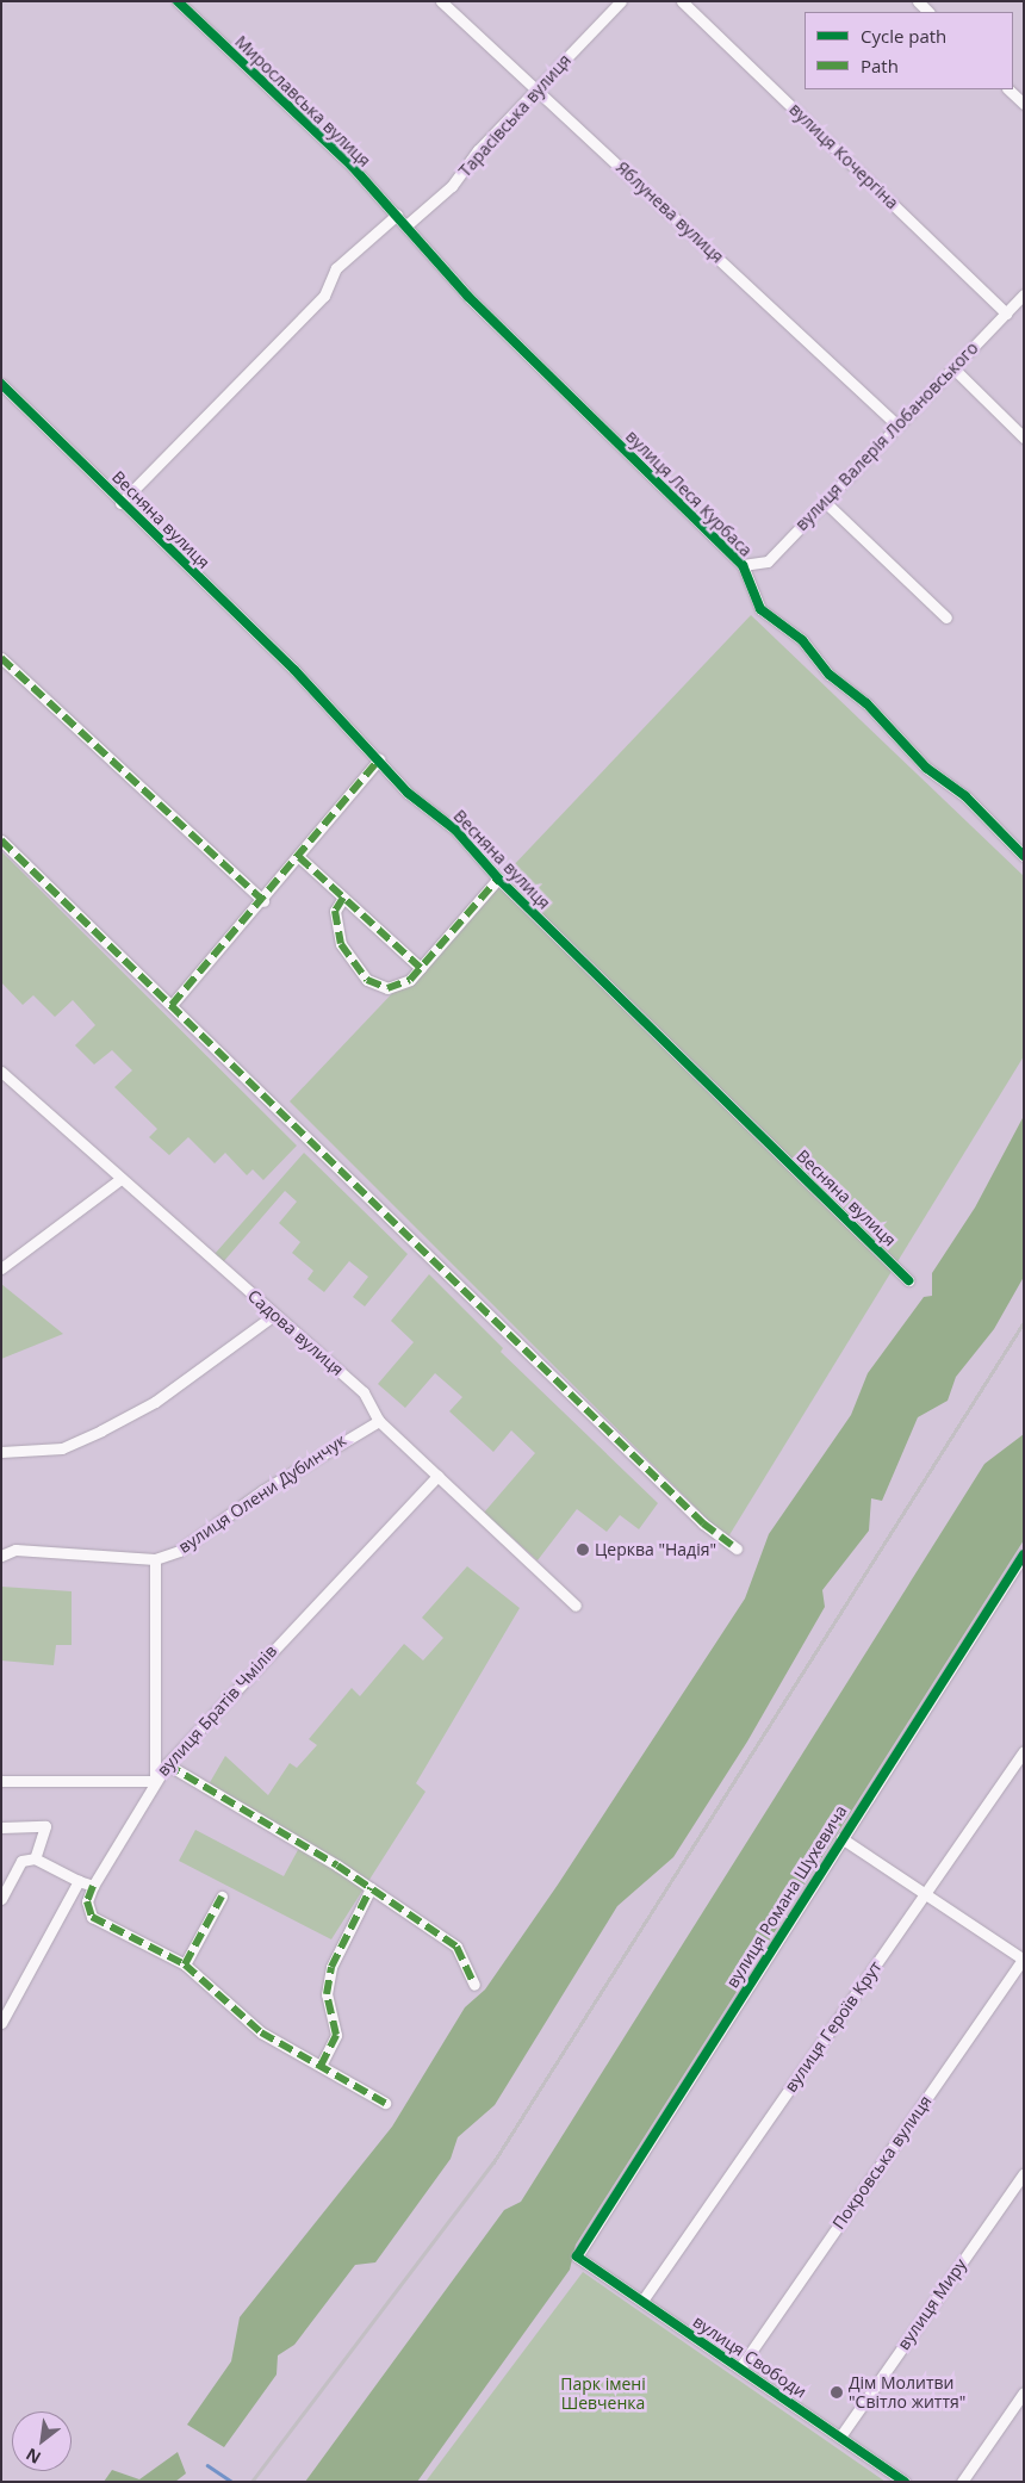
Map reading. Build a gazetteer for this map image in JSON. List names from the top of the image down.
{
  "streets": {
    "street": [
      "Мирославська вулиця",
      "Тарасівська вулиця",
      "вулиця Кочергіна",
      "Яблунева вулиця",
      "вулиця Валерія Лобановського",
      "вулиця Леся Курбаса",
      "Весняна вулиця",
      "Садова вулиця",
      "вулиця Олени Дубинчук",
      "вулиця Братів Чмілів",
      "вулиця Романа Шухевича",
      "вулиця Героїв Крут",
      "Покровська вулиця",
      "вулиця Миру",
      "вулиця Свободи"
    ]
  },
  "crossings": [
    ["Мирославська вулиця", "Тарасівська вулиця"],
    ["Мирославська вулиця", "вулиця Леся Курбаса"],
    ["Тарасівська вулиця", "Яблунева вулиця"],
    ["Тарасівська вулиця", "вулиця Леся Курбаса"],
    ["вулиця Кочергіна", "вулиця Валерія Лобановського"],
    ["Яблунева вулиця", "вулиця Валерія Лобановського"],
    ["вулиця Валерія Лобановського", "вулиця Леся Курбаса"],
    ["Садова вулиця", "вулиця Олени Дубинчук"],
    ["Садова вулиця", "вулиця Братів Чмілів"],
    ["вулиця Романа Шухевича", "вулиця Свободи"],
    ["вулиця Героїв Крут", "вулиця Свободи"],
    ["Покровська вулиця", "вулиця Свободи"],
    ["вулиця Миру", "вулиця Свободи"]
  ],
  "parks": ["Парк імені Шевченка"],
  "places": ["Церква \"Надія\"", "Дім Молитви \"Світло життя\""],
  "legend": ["Cycle path", "Path"],
  "north": "bottom left"
}
